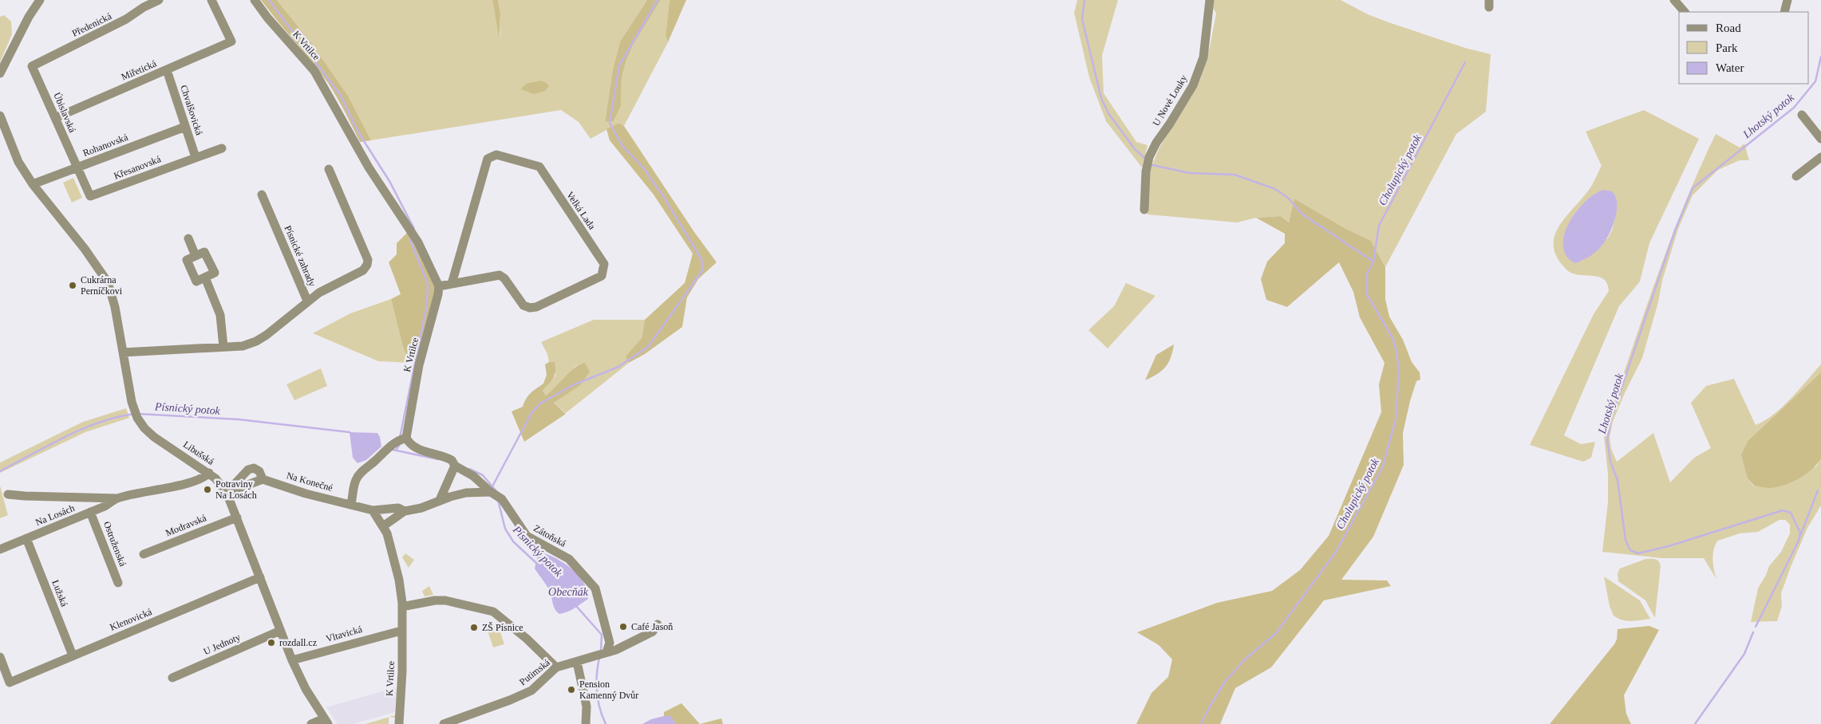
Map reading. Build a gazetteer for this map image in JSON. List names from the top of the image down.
{
  "streets": {
    "street": [
      "Předenická",
      "K Vrtilce",
      "Miřetická",
      "U Nové Louky",
      "Chvalšovická",
      "Úbislavská",
      "Rohanovská",
      "Křesanovská",
      "Velká Lada",
      "Písnické zahrady",
      "Libušská",
      "Na Konečné",
      "Na Losách",
      "Modravská",
      "Zátoňská",
      "Ostruženská",
      "Lužská",
      "Klenovická",
      "Vltavická",
      "U Jednoty",
      "Putimská"
    ]
  },
  "crossings": [
    ["Předenická", "Úbislavská"],
    ["K Vrtilce", "Velká Lada"],
    ["K Vrtilce", "Zátoňská"],
    ["K Vrtilce", "Vltavická"],
    ["Miřetická", "Chvalšovická"],
    ["Miřetická", "Úbislavská"],
    ["Chvalšovická", "Rohanovská"],
    ["Chvalšovická", "Křesanovská"],
    ["Úbislavská", "Rohanovská"],
    ["Úbislavská", "Křesanovská"],
    ["Rohanovská", "Křesanovská"],
    ["Rohanovská", "Libušská"],
    ["Písnické zahrady", "Libušská"],
    ["Libušská", "Na Konečné"],
    ["Libušská", "Na Losách"],
    ["Libušská", "Modravská"],
    ["Libušská", "Klenovická"],
    ["Libušská", "Vltavická"],
    ["Libušská", "U Jednoty"],
    ["Na Losách", "Ostruženská"],
    ["Na Losách", "Lužská"],
    ["Zátoňská", "Putimská"],
    ["Lužská", "Klenovická"]
  ],
  "water": [
    "Lhotský potok",
    "Cholupický potok",
    "Písnický potok",
    "Obecňák"
  ],
  "places": [
    "Cukrárna Perníčkovi",
    "Potraviny Na Losách",
    "Café Jasoň",
    "ZŠ Písnice",
    "rozdall.cz",
    "Pension Kamenný Dvůr"
  ],
  "legend": ["Road", "Park", "Water"]
}
